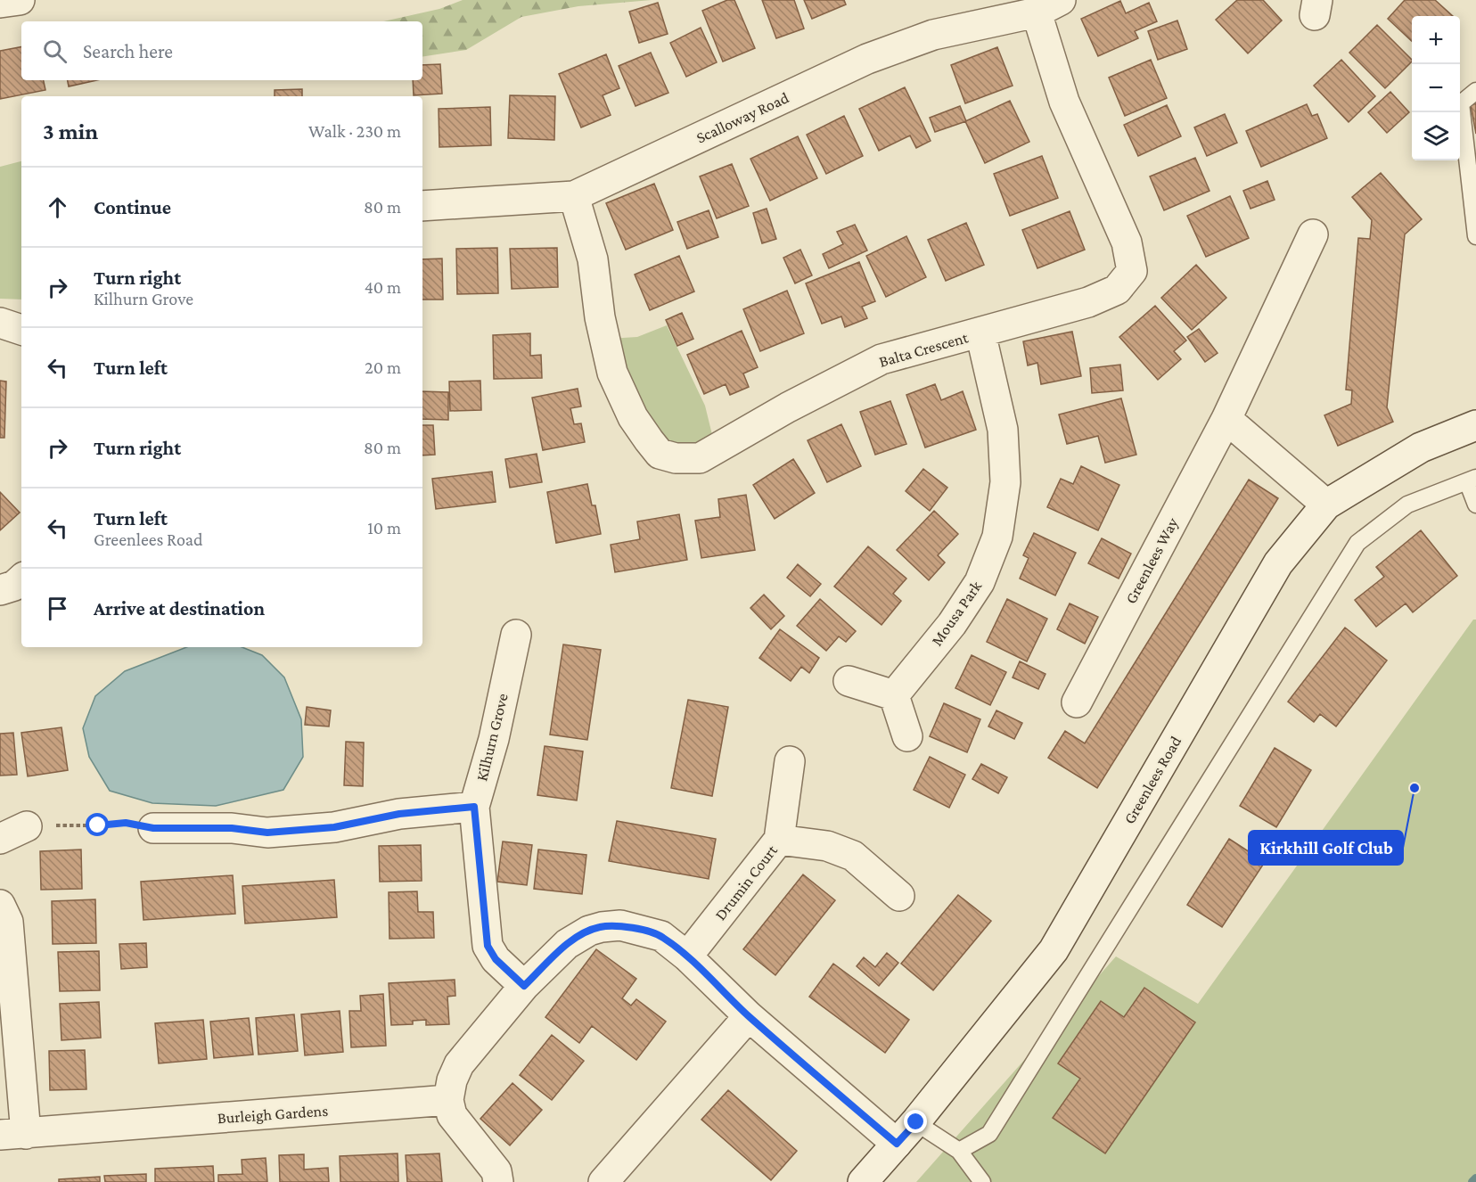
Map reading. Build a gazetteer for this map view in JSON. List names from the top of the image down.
{
  "streets": {
    "street": [
      "Scalloway Road",
      "Balta Crescent",
      "Greenlees Way",
      "Mousa Park",
      "Kilhurn Grove",
      "Greenlees Road",
      "Drumin Court",
      "Burleigh Gardens"
    ]
  },
  "crossings": [
    ["Scalloway Road", "Balta Crescent"],
    ["Balta Crescent", "Mousa Park"]
  ],
  "places": ["Kirkhill Golf Club"],
  "page": {
    "map_buttons": ["+", "−"],
    "search": "Search here",
    "heading": ["3 min", "Walk · 230 m"],
    "list": [
      ["Continue", "80 m"],
      ["Turn right", "Kilhurn Grove", "40 m"],
      ["Turn left", "20 m"],
      ["Turn right", "80 m"],
      ["Turn left", "Greenlees Road", "10 m"],
      "Arrive at destination"
    ]
  }
}
